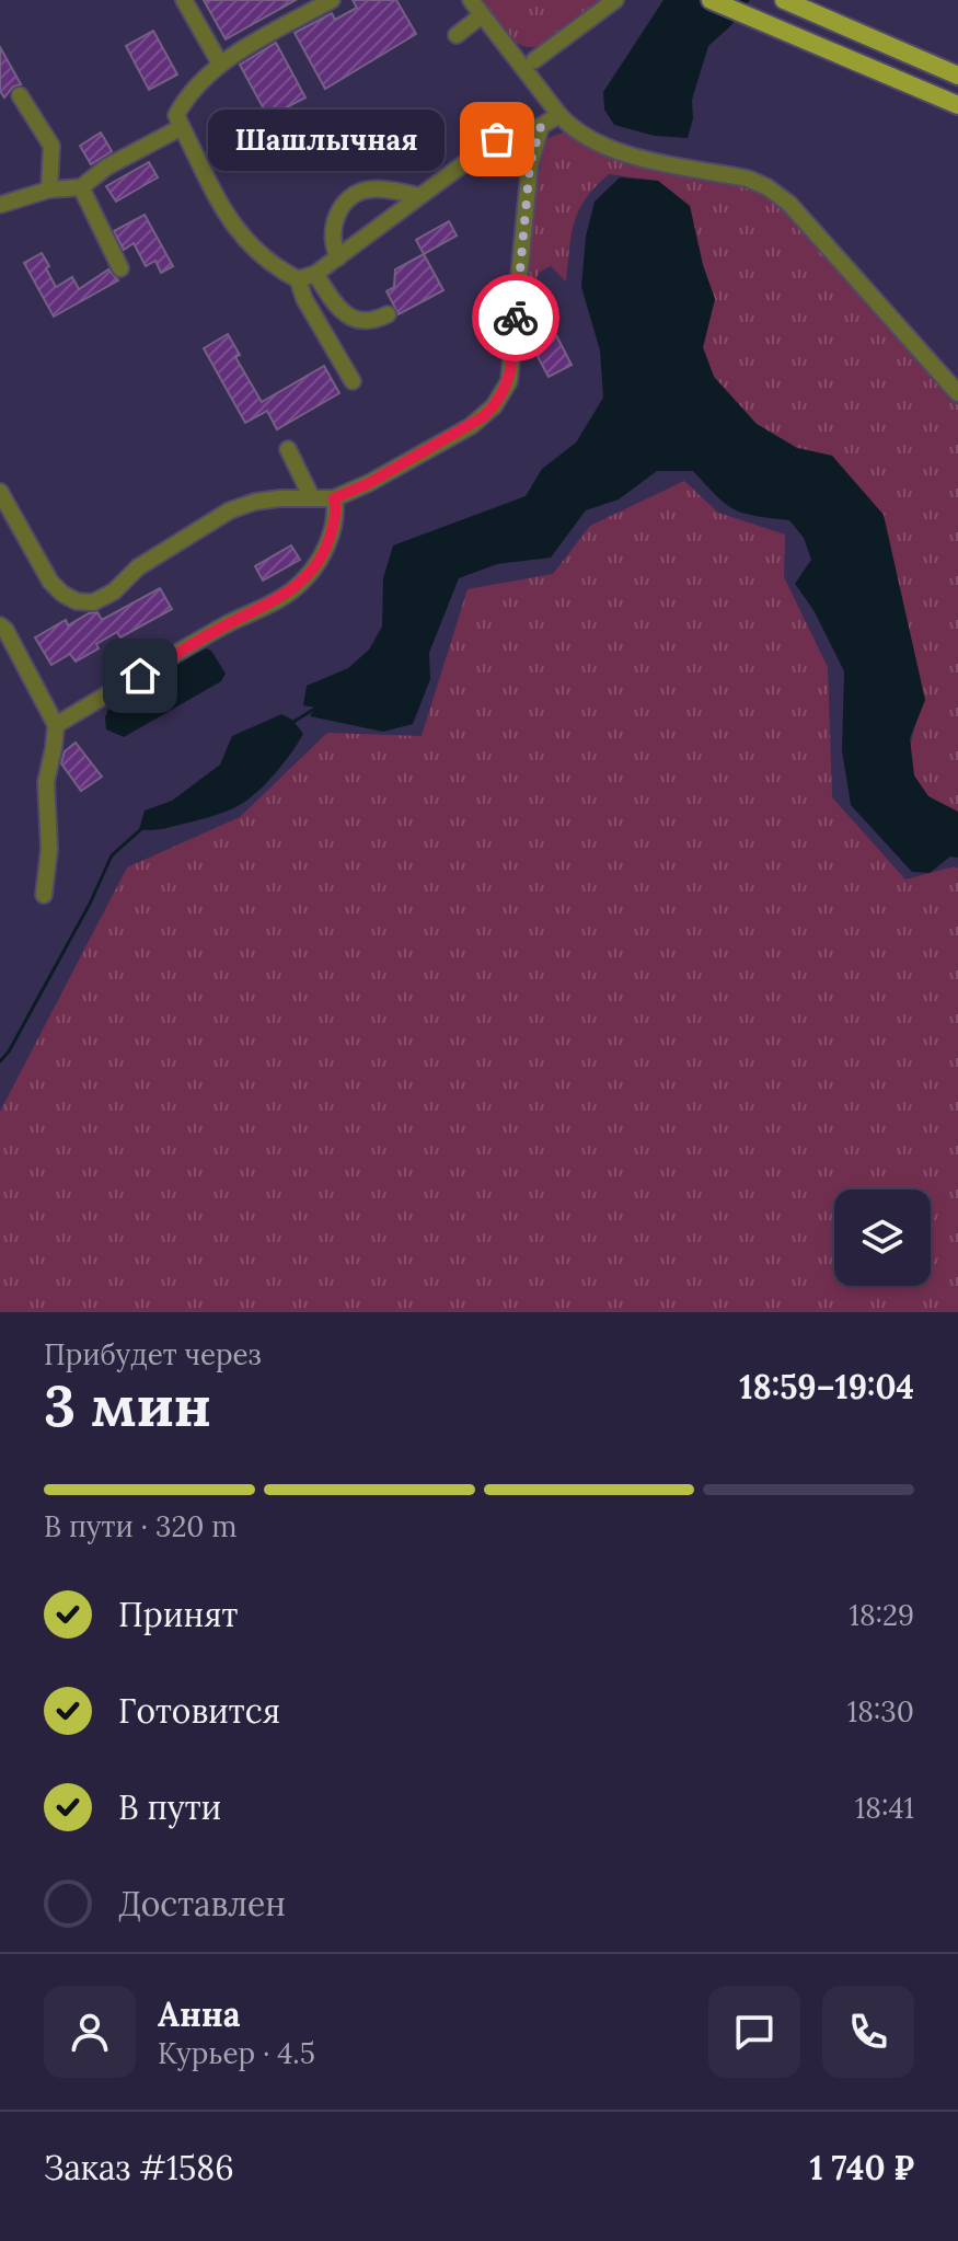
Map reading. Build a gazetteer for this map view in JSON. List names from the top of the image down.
{
  "places": ["Шашлычная"],
  "page": {
    "bubble": "Шашлычная",
    "heading": ["3 мин", "Прибудет через", "18:59–19:04"],
    "panel": [
      "Анна",
      "Курьер · 4.5",
      "Заказ #1586",
      "1 740 ₽"
    ],
    "bar": "В пути · 320 m",
    "list": [
      ["Принят", "18:29"],
      ["Готовится", "18:30"],
      ["В пути", "18:41"],
      "Доставлен"
    ]
  }
}
